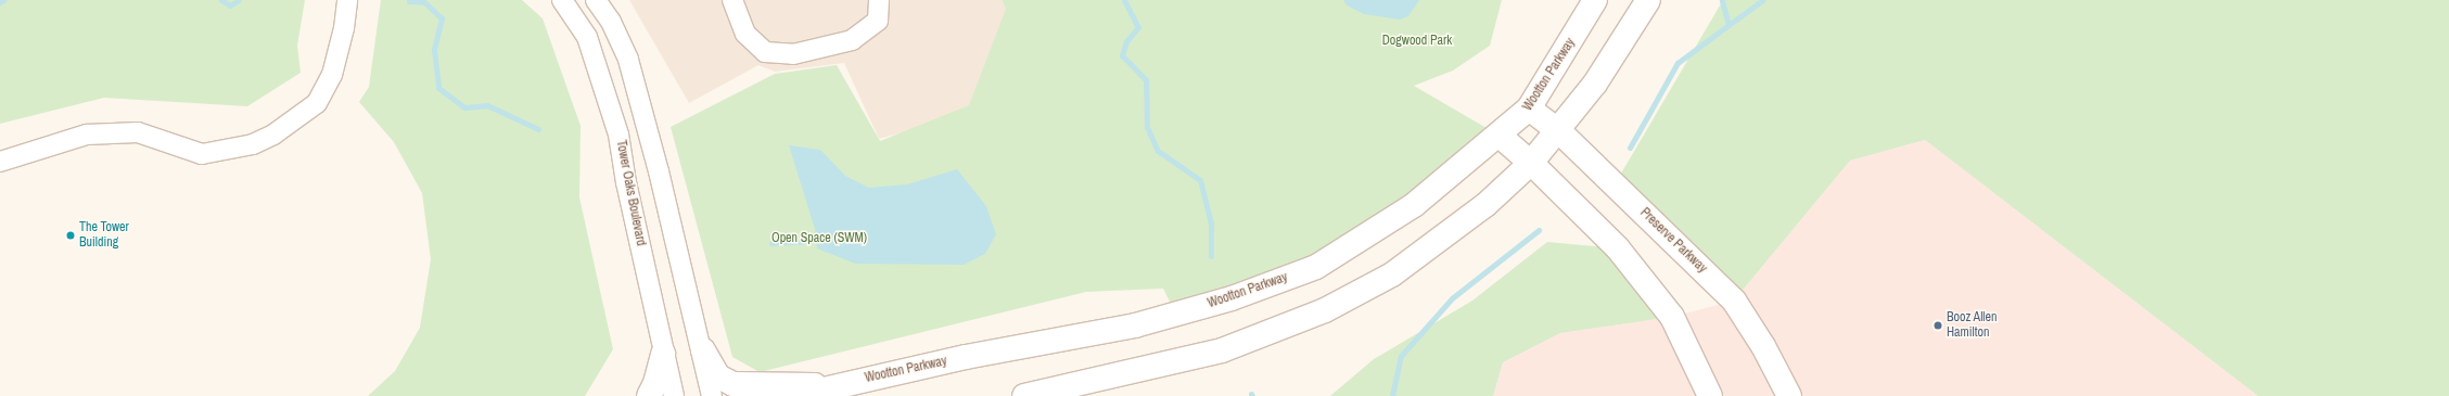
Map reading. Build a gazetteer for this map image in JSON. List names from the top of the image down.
{
  "streets": {
    "main road": ["Wootton Parkway", "Preserve Parkway"],
    "street": ["Tower Oaks Boulevard"]
  },
  "crossings": [
    ["Wootton Parkway", "Preserve Parkway"]
  ],
  "parks": ["Dogwood Park", "Open Space (SWM)"],
  "places": ["The Tower Building", "Booz Allen Hamilton"]
}
